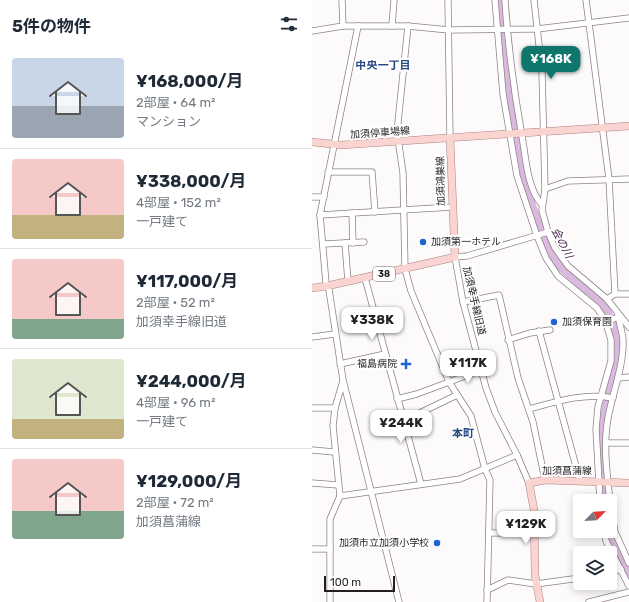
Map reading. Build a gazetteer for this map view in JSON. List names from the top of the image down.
{
  "streets": {
    "main road": [
      "加須停車場線",
      "加須鴻巣線",
      "38",
      "加須菖蒲線"
    ],
    "street": ["加須幸手線旧道"]
  },
  "crossings": [
    ["加須停車場線", "加須鴻巣線"],
    ["加須鴻巣線", "38"],
    ["加須鴻巣線", "加須幸手線旧道"],
    ["38", "加須幸手線旧道"],
    ["加須幸手線旧道", "加須菖蒲線"]
  ],
  "districts": ["中央一丁目", "本町"],
  "water": ["会の川"],
  "places": {
    "other": ["加須第一ホテル", "加須保育園", "加須市立加須小学校"],
    "health": ["福島病院"]
  },
  "scale_bar": "100 m",
  "north": "top right",
  "page": {
    "heading": "5件の物件",
    "price": [
      "¥168K",
      "¥338K",
      "¥117K",
      "¥244K",
      "¥129K"
    ],
    "list": [
      {
        "name": "¥168,000/月",
        "note": "2部屋 · 64 m² · マンション"
      },
      {
        "name": "¥338,000/月",
        "note": "4部屋 · 152 m² · 一戸建て"
      },
      {
        "name": "¥117,000/月",
        "note": "2部屋 · 52 m² · 加須幸手線旧道"
      },
      {
        "name": "¥244,000/月",
        "note": "4部屋 · 96 m² · 一戸建て"
      },
      {
        "name": "¥129,000/月",
        "note": "2部屋 · 72 m² · 加須菖蒲線"
      }
    ],
    "scale": "100 m"
  }
}
